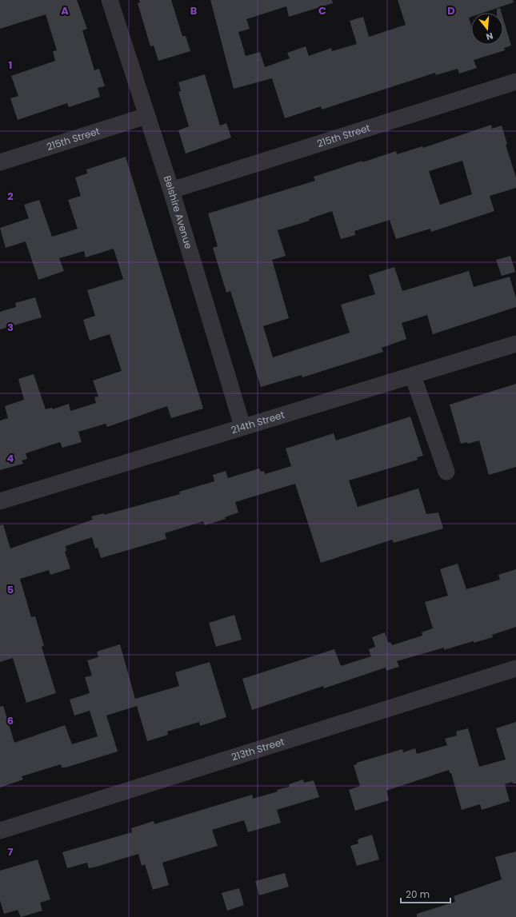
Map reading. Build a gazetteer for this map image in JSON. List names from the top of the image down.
{
  "streets": {
    "street": [
      "215th Street",
      "Belshire Avenue",
      "214th Street",
      "213th Street"
    ]
  },
  "crossings": [
    ["215th Street", "Belshire Avenue"],
    ["Belshire Avenue", "214th Street"]
  ],
  "scale_bar": "20 m",
  "north": "bottom",
  "grid": {
    "columns": [
      "A",
      "B",
      "C",
      "D"
    ],
    "rows": [
      "1",
      "2",
      "3",
      "4",
      "5",
      "6",
      "7"
    ]
  }
}
